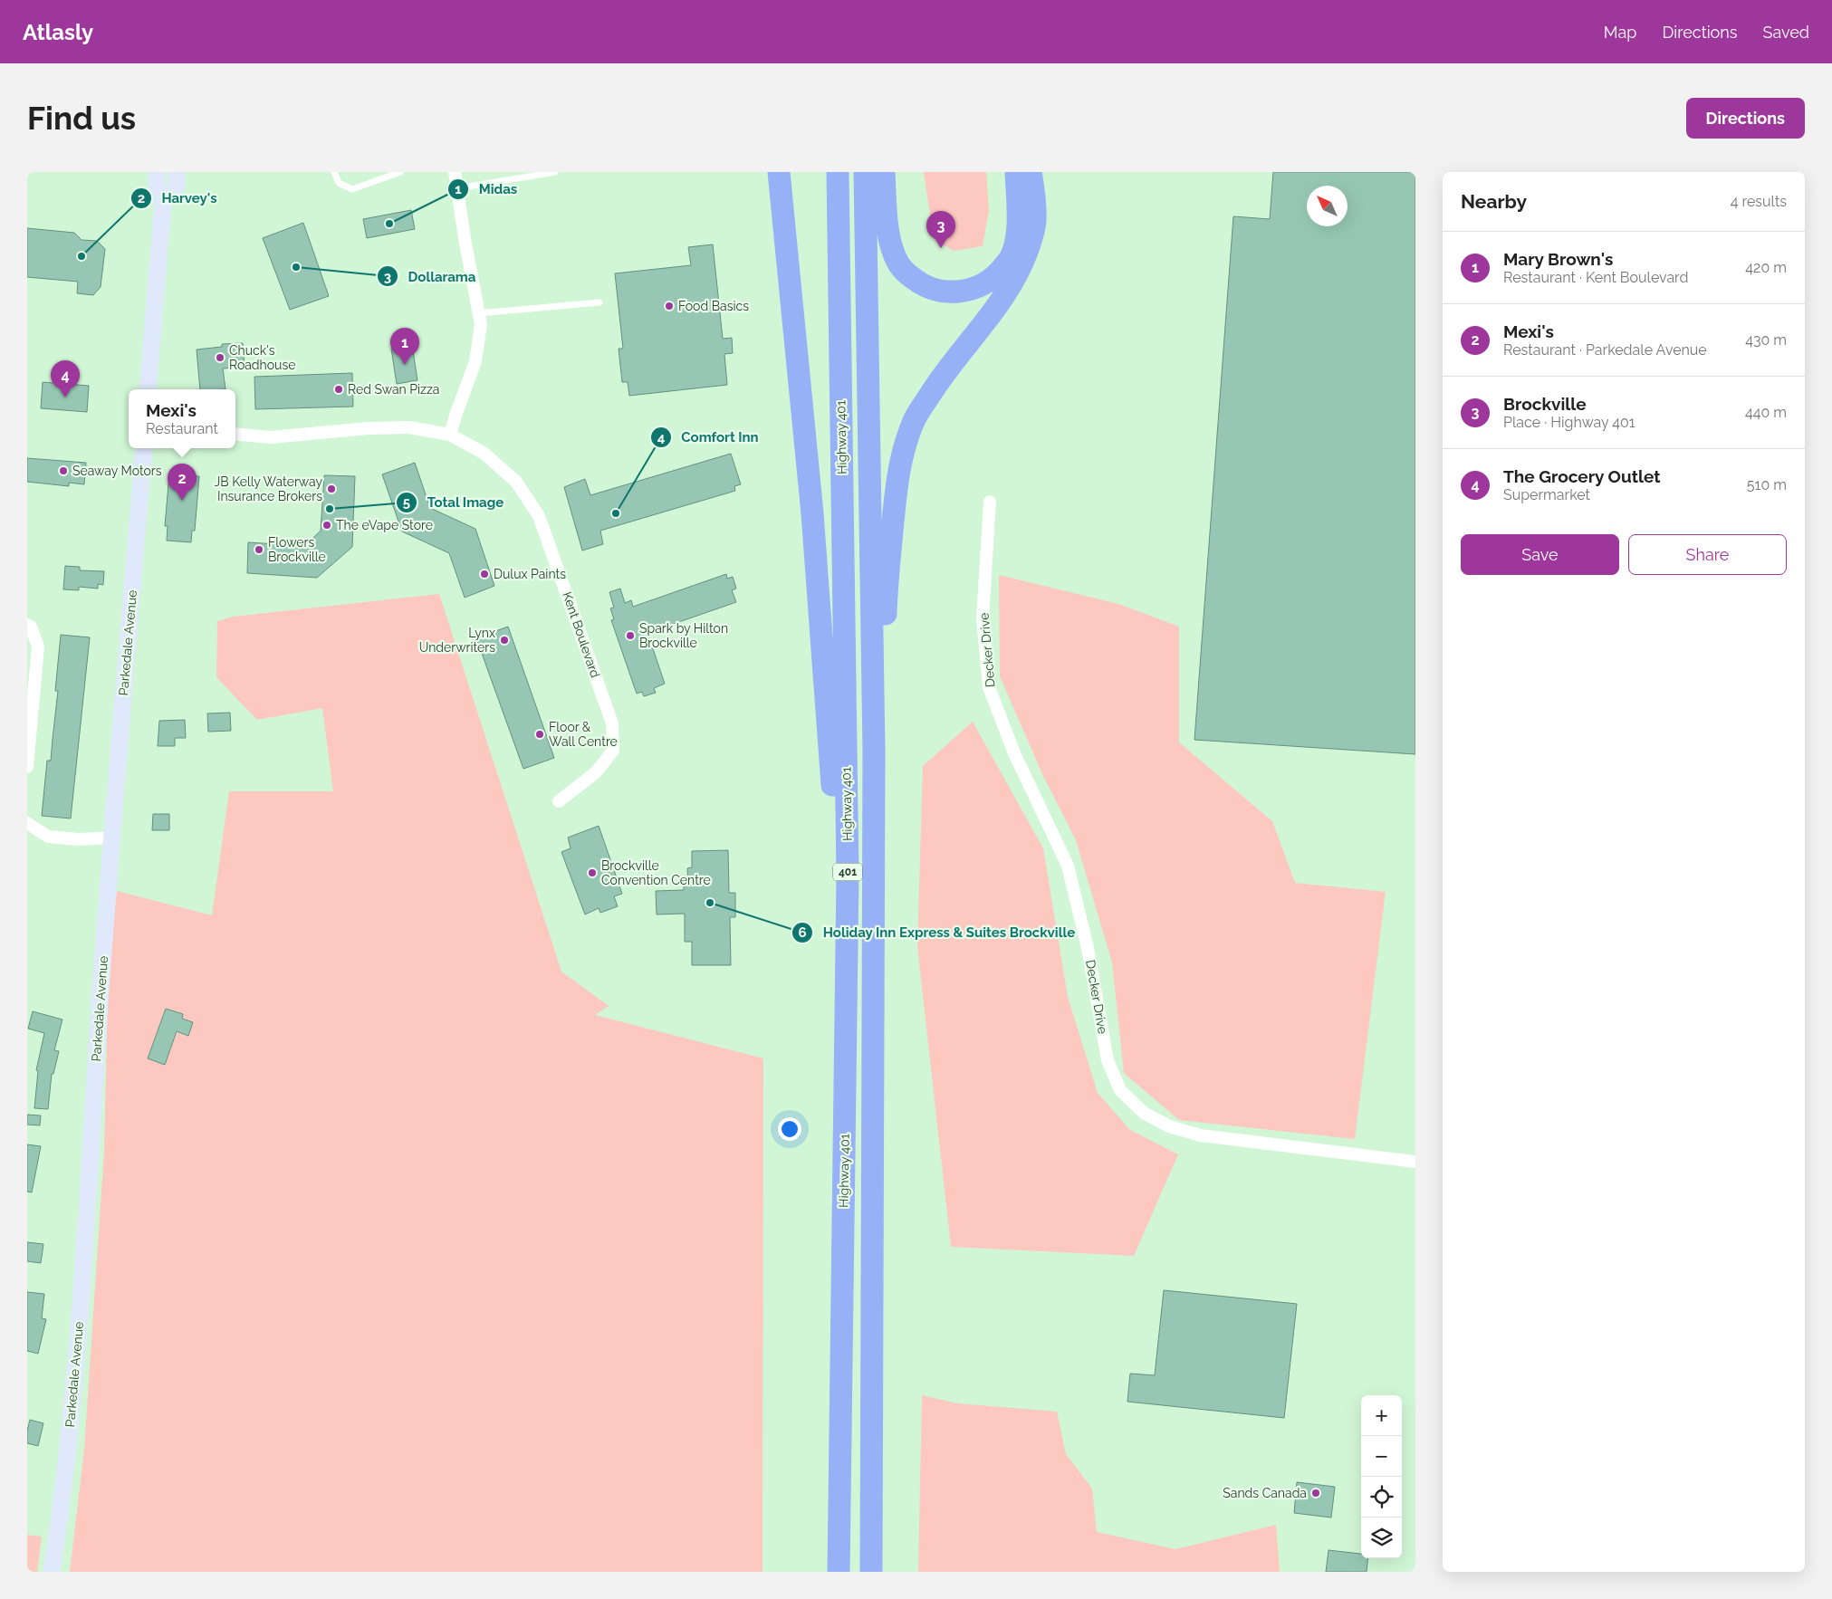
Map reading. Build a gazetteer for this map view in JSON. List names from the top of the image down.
{
  "streets": {
    "highway": ["Highway 401", "401"],
    "street": ["Kent Boulevard", "Parkedale Avenue", "Decker Drive"]
  },
  "places": [
    "Midas",
    "Harvey's",
    "Dollarama",
    "Food Basics",
    "Chuck's Roadhouse",
    "Red Swan Pizza",
    "Seaway Motors",
    "JB Kelly Waterway Insurance Brokers",
    "Total Image",
    "Comfort Inn",
    "The eVape Store",
    "Flowers Brockville",
    "Dulux Paints",
    "Spark by Hilton Brockville",
    "Lynx Underwriters",
    "Floor & Wall Centre",
    "Brockville Convention Centre",
    "Holiday Inn Express & Suites Brockville",
    "Sands Canada"
  ],
  "north": "top left",
  "page": {
    "header": "Atlasly",
    "nav": ["Map", "Directions", "Saved"],
    "buttons": [
      "Directions",
      ["Save", "Share"]
    ],
    "title": "Find us",
    "heading": ["Nearby", "4 results"],
    "pins": [
      "3",
      "1",
      "4",
      "2"
    ],
    "list": [
      {
        "mark": "1",
        "name": "Mary Brown's",
        "note": "Restaurant · Kent Boulevard",
        "value": "420 m"
      },
      {
        "mark": "2",
        "name": "Mexi's",
        "note": "Restaurant · Parkedale Avenue",
        "value": "430 m"
      },
      {
        "mark": "3",
        "name": "Brockville",
        "note": "Place · Highway 401",
        "value": "440 m"
      },
      {
        "mark": "4",
        "name": "The Grocery Outlet",
        "note": "Supermarket",
        "value": "510 m"
      }
    ],
    "popup": ["Mexi's", "Restaurant"],
    "map_buttons": ["+", "−"]
  }
}
